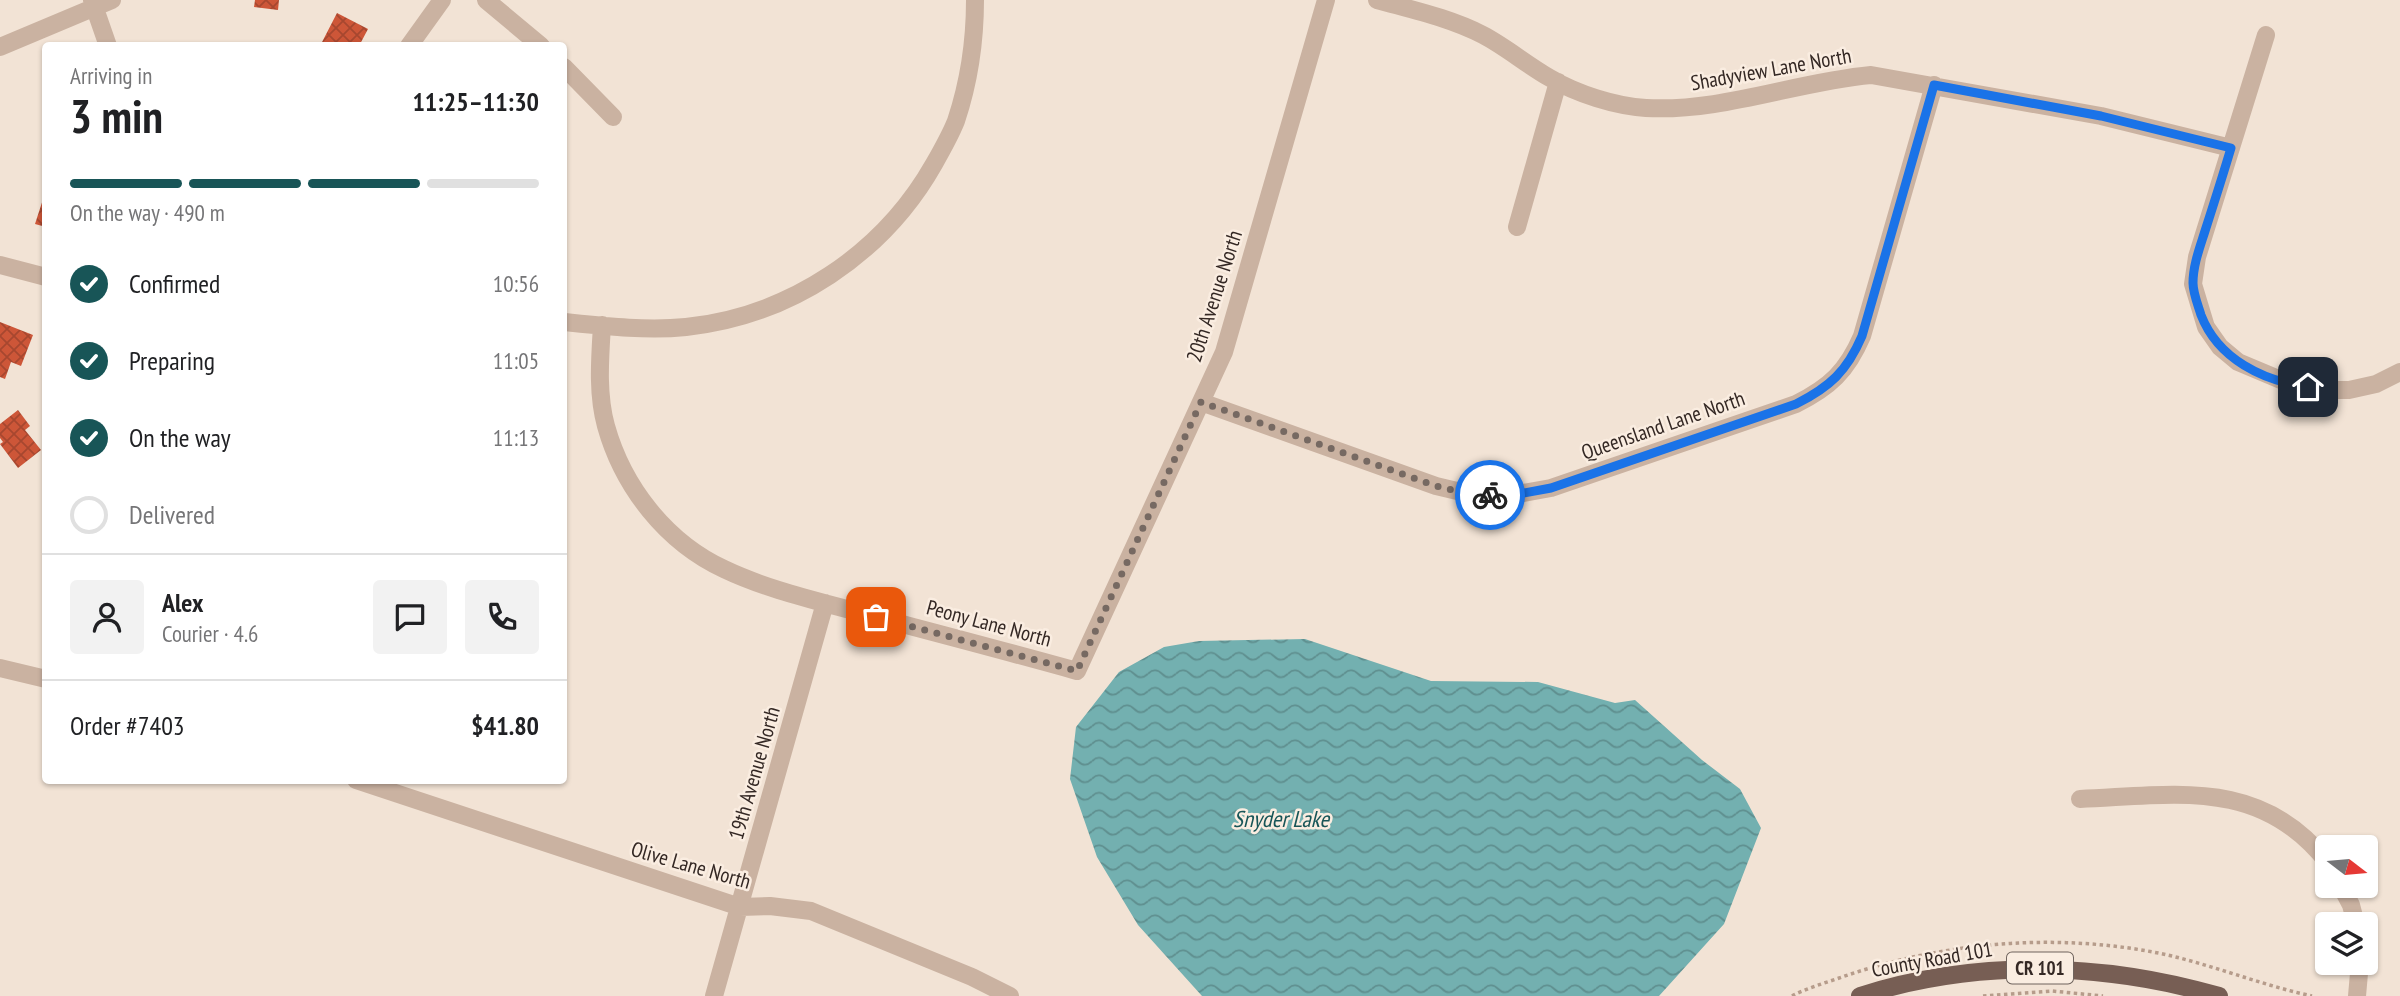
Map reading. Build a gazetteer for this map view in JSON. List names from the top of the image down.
{
  "streets": {
    "main road": ["County Road 101", "CR 101"],
    "street": [
      "Shadyview Lane North",
      "20th Avenue North",
      "Queensland Lane North",
      "Peony Lane North",
      "19th Avenue North",
      "Olive Lane North"
    ]
  },
  "crossings": [
    ["Shadyview Lane North", "Queensland Lane North"],
    ["20th Avenue North", "Queensland Lane North"],
    ["20th Avenue North", "Peony Lane North"],
    ["Peony Lane North", "19th Avenue North"],
    ["19th Avenue North", "Olive Lane North"]
  ],
  "water": ["Snyder Lake"],
  "north": "right",
  "page": {
    "heading": ["3 min", "Arriving in", "11:25–11:30"],
    "panel": [
      "Alex",
      "Courier · 4.6",
      "Order #7403",
      "$41.80"
    ],
    "bar": "On the way · 490 m",
    "list": [
      ["Confirmed", "10:56"],
      ["Preparing", "11:05"],
      ["On the way", "11:13"],
      "Delivered"
    ]
  }
}
